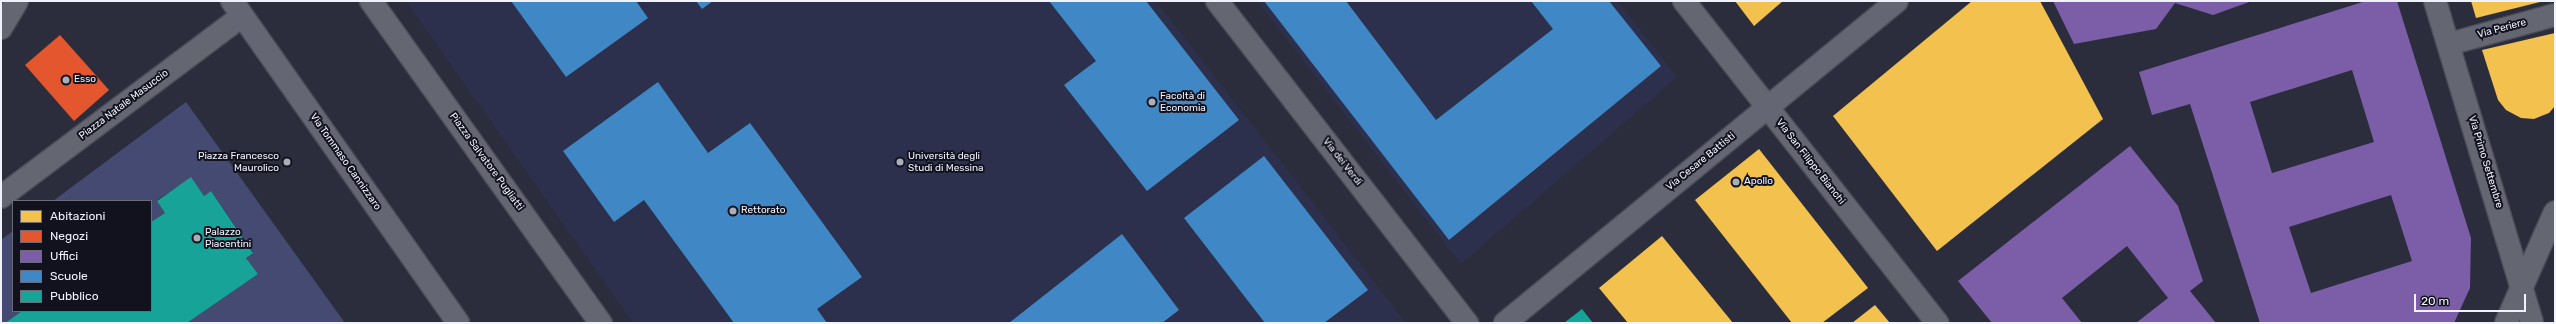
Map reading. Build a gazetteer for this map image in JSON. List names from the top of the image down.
{
  "streets": {
    "main road": ["Via Tommaso Cannizzaro", "Via Cesare Battisti"],
    "street": [
      "Via Periere",
      "Piazza Natale Masuccio",
      "Piazza Salvatore Pugliatti",
      "Via dei Verdi",
      "Via San Filippo Bianchi",
      "Via Primo Settembre"
    ]
  },
  "crossings": [
    ["Via Periere", "Via Primo Settembre"],
    ["Piazza Natale Masuccio", "Via Tommaso Cannizzaro"],
    ["Via Cesare Battisti", "Via San Filippo Bianchi"]
  ],
  "places": [
    "Esso",
    "Facoltà di Economia",
    "Piazza Francesco Maurolico",
    "Università degli Studi di Messina",
    "Apollo",
    "Rettorato",
    "Palazzo Piacentini"
  ],
  "legend": [
    "Abitazioni",
    "Negozi",
    "Uffici",
    "Scuole",
    "Pubblico"
  ],
  "scale_bar": "20 m"
}
